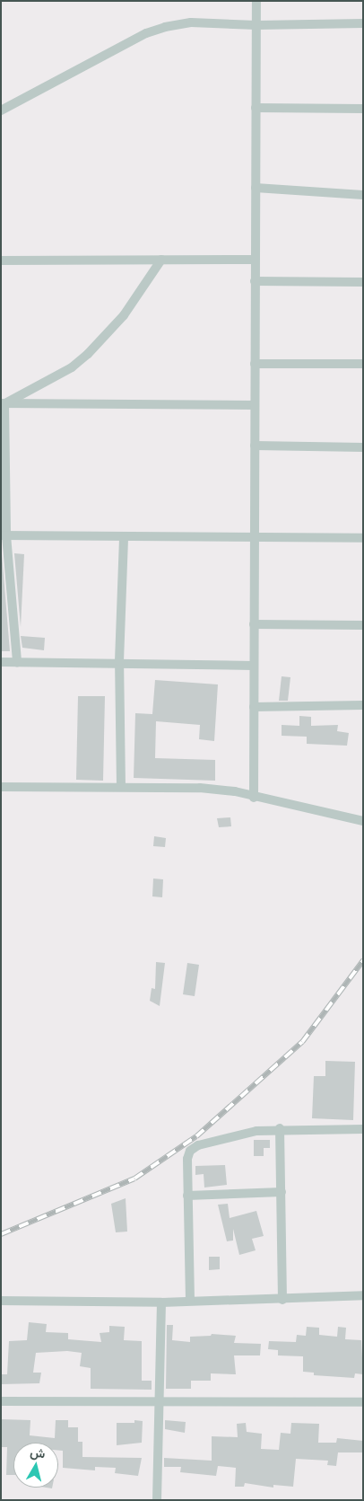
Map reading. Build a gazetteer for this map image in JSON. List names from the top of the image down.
{
  "north": "top"
}
